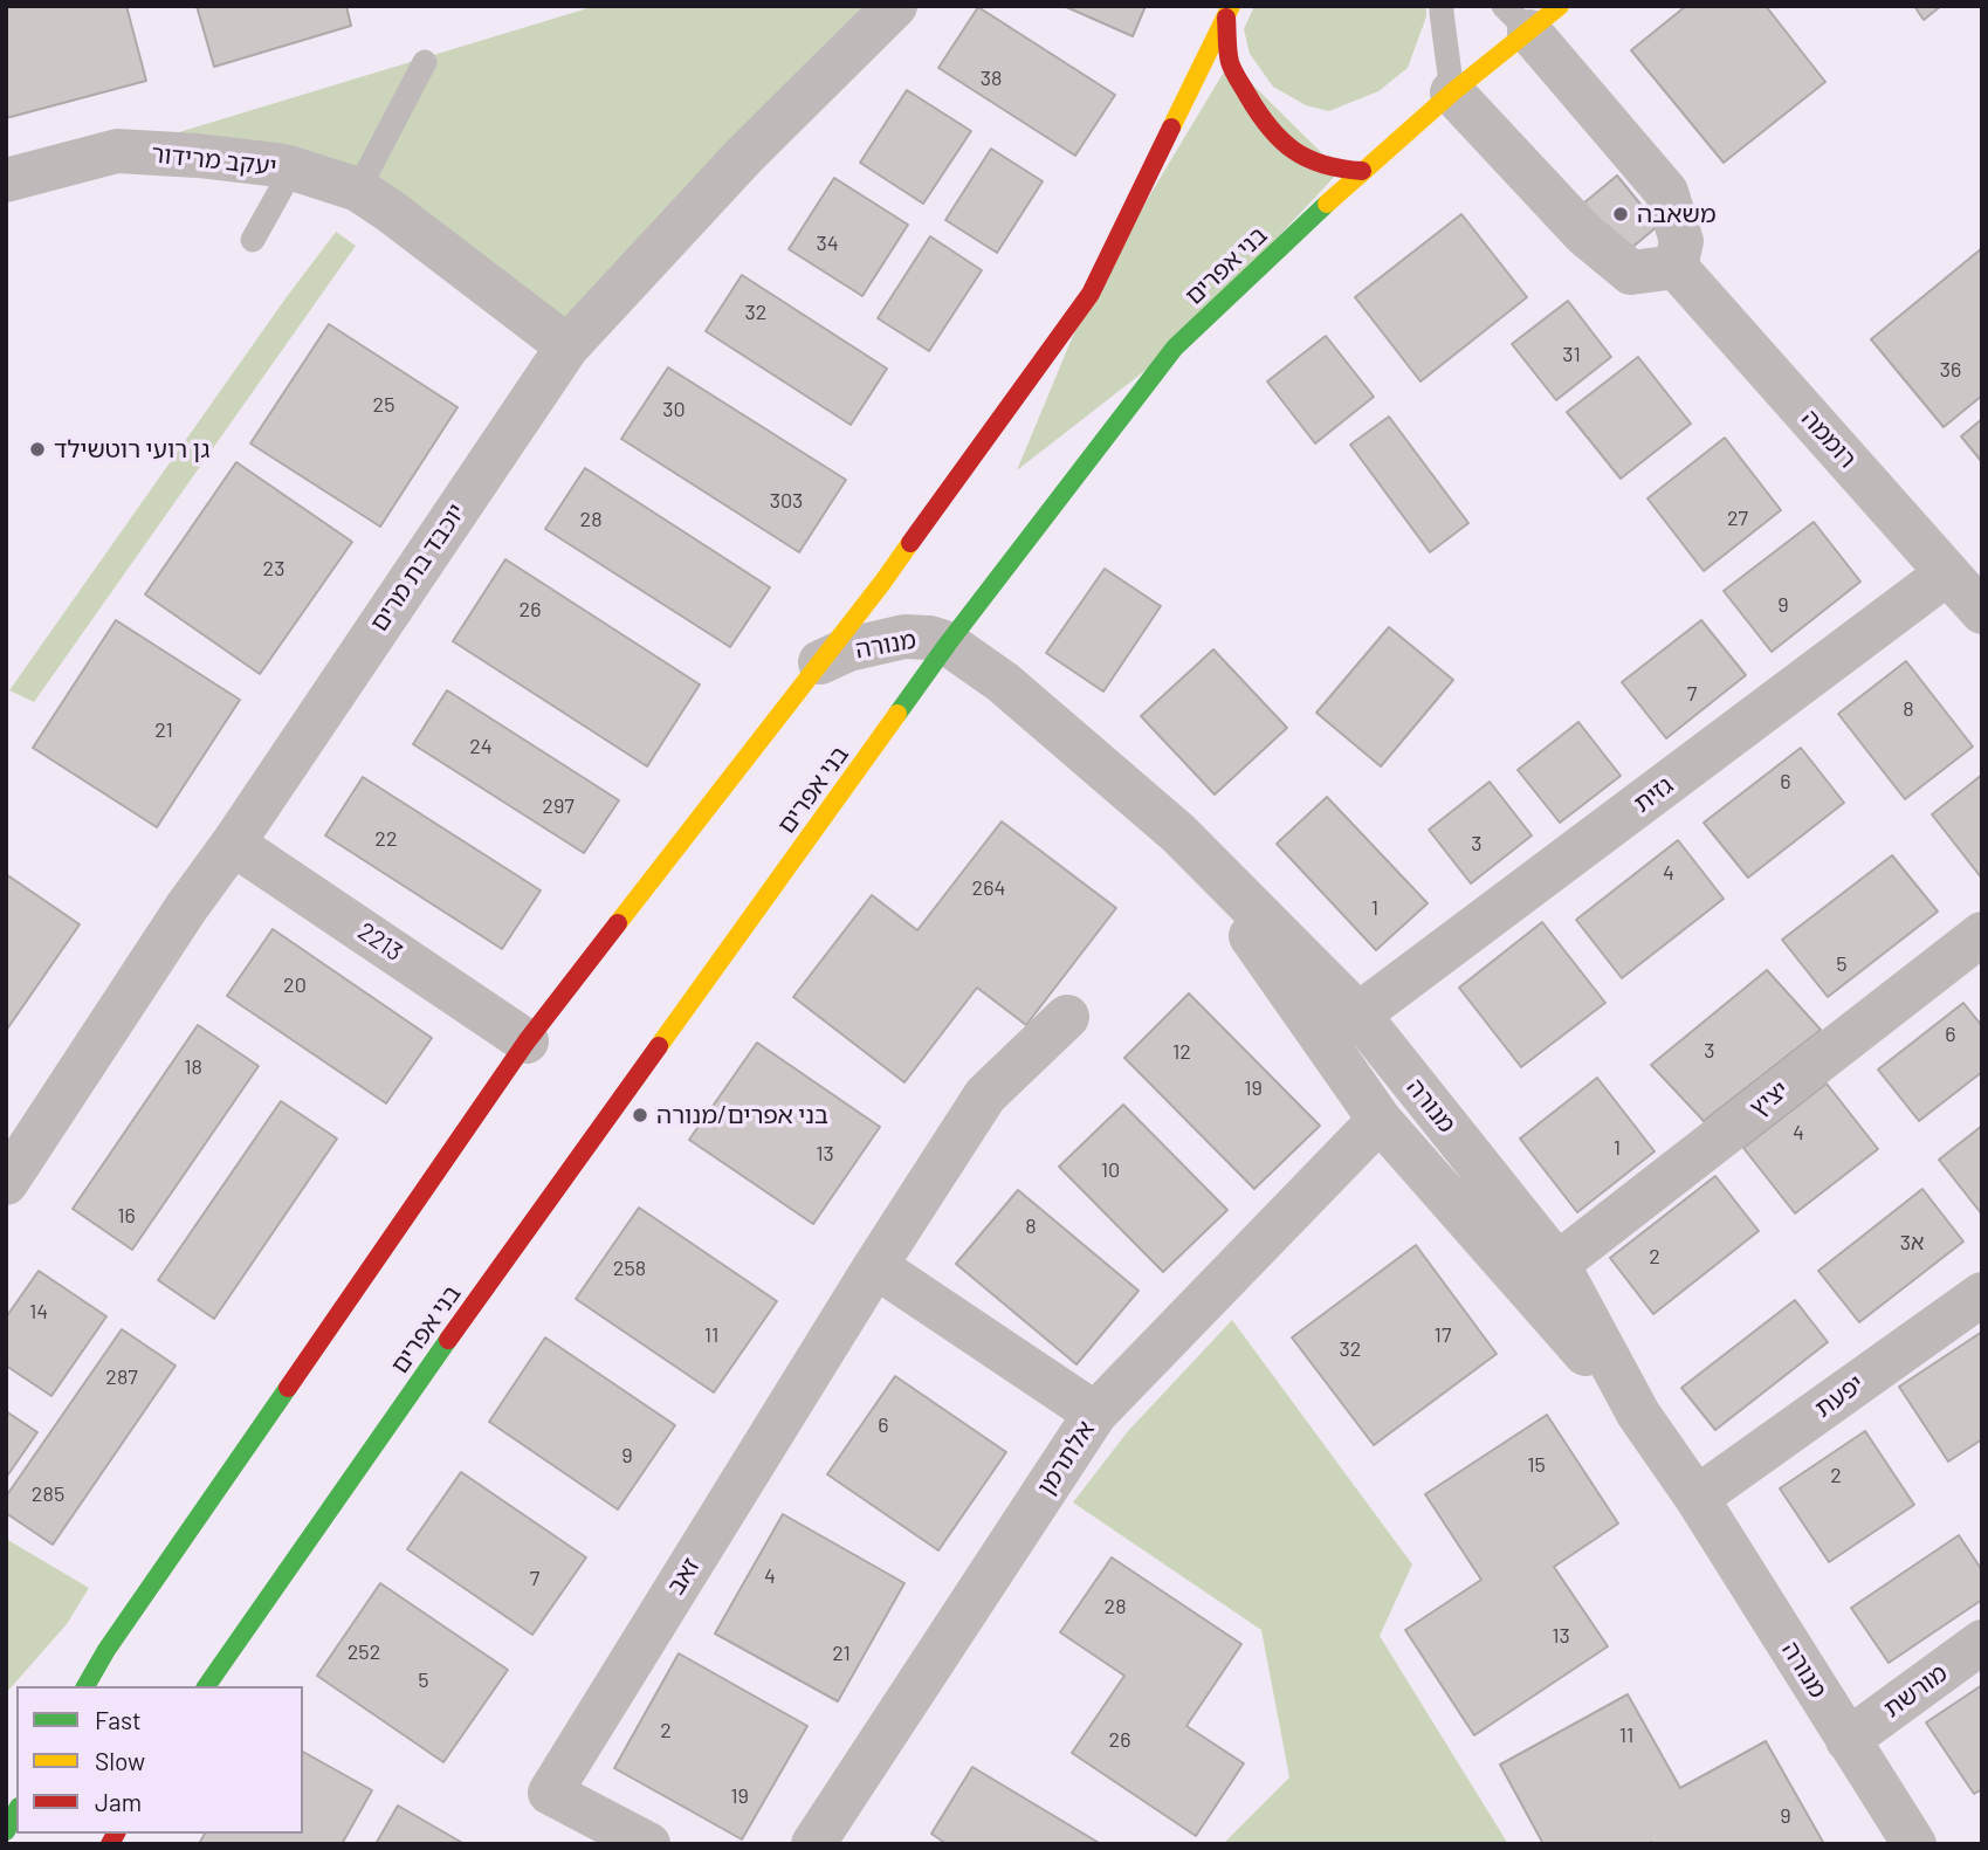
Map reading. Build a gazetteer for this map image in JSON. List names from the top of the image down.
{
  "streets": {
    "main road": ["בני אפרים"],
    "street": [
      "יעקב מרידור",
      "רוממה",
      "יוכבד בת מרים",
      "מנורה",
      "גזית",
      "2213",
      "יציץ",
      "יפעת",
      "אלתרמן",
      "זאב",
      "מורשת"
    ]
  },
  "crossings": [
    ["יעקב מרידור", "יוכבד בת מרים"],
    ["בני אפרים", "מנורה"],
    ["רוממה", "גזית"],
    ["יוכבד בת מרים", "2213"],
    ["מנורה", "גזית"],
    ["מנורה", "יציץ"],
    ["מנורה", "יפעת"],
    ["מנורה", "אלתרמן"],
    ["מנורה", "מורשת"]
  ],
  "places": ["משאבה", "גן רועי רוטשילד", "בני אפרים/מנורה"],
  "house_numbers": [
    "38",
    "34",
    "32",
    "31",
    "36",
    "25",
    "30",
    "303",
    "27",
    "28",
    "23",
    "9",
    "26",
    "7",
    "8",
    "21",
    "24",
    "6",
    "297",
    "22",
    "3",
    "4",
    "264",
    "1",
    "5",
    "20",
    "6",
    "3",
    "12",
    "18",
    "19",
    "4",
    "1",
    "13",
    "10",
    "16",
    "8",
    "3א",
    "2",
    "258",
    "14",
    "11",
    "17",
    "32",
    "287",
    "6",
    "9",
    "15",
    "2",
    "285",
    "4",
    "7",
    "28",
    "13",
    "252",
    "21",
    "5",
    "2",
    "11",
    "26",
    "19",
    "9"
  ],
  "legend": ["Fast", "Slow", "Jam"]
}
